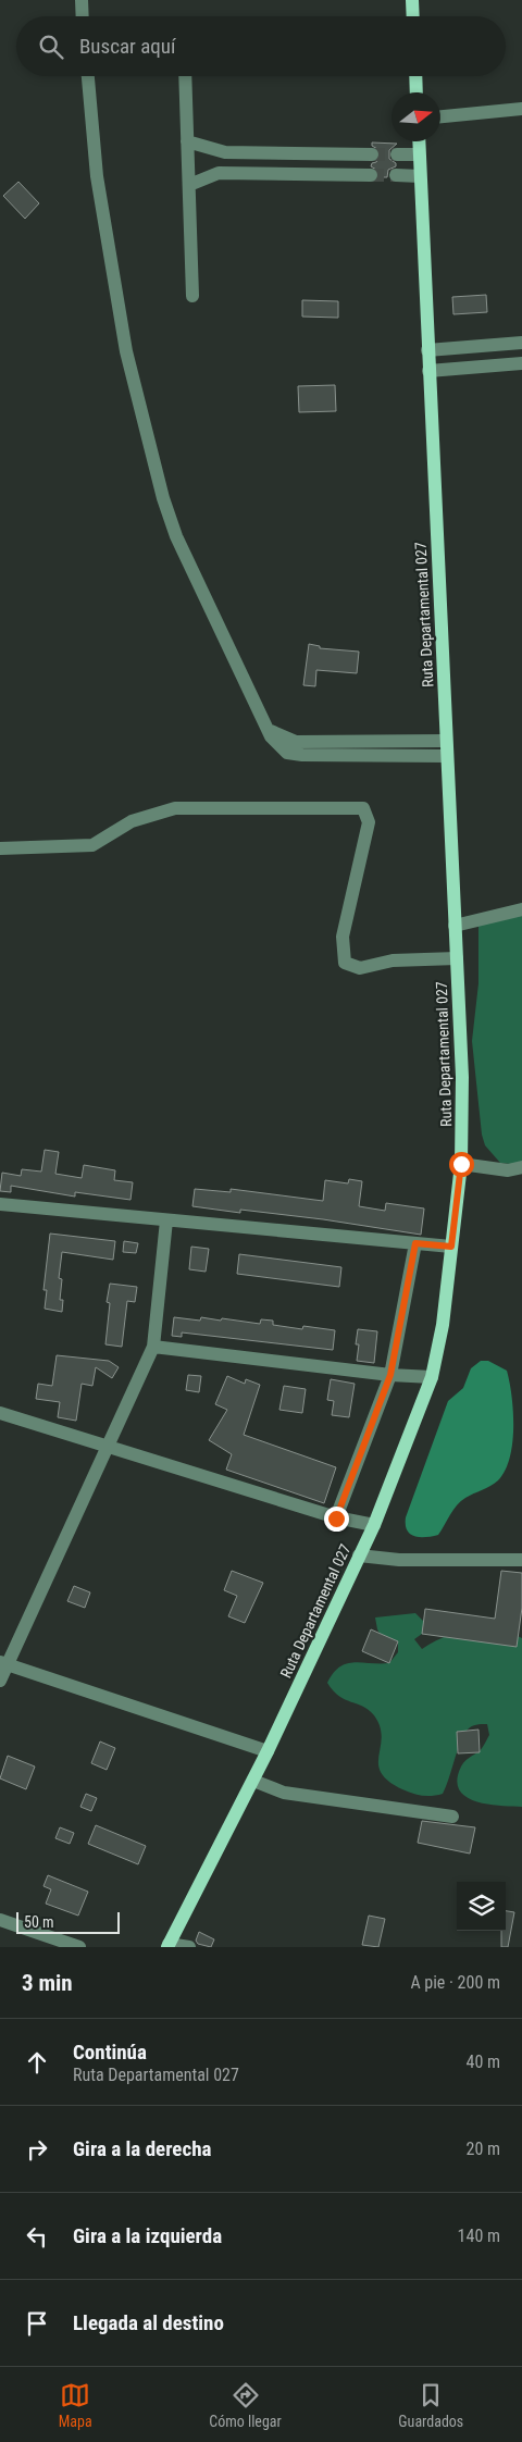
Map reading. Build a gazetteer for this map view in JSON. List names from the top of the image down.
{
  "streets": {
    "main road": ["Ruta Departamental 027"]
  },
  "scale_bar": "50 m",
  "north": "right",
  "page": {
    "search": "Buscar aquí",
    "scale": "50 m",
    "heading": ["3 min", "A pie · 200 m"],
    "list": [
      ["Continúa", "Ruta Departamental 027", "40 m"],
      ["Gira a la derecha", "20 m"],
      ["Gira a la izquierda", "140 m"],
      "Llegada al destino"
    ],
    "nav": ["Mapa", "Cómo llegar", "Guardados"]
  }
}
